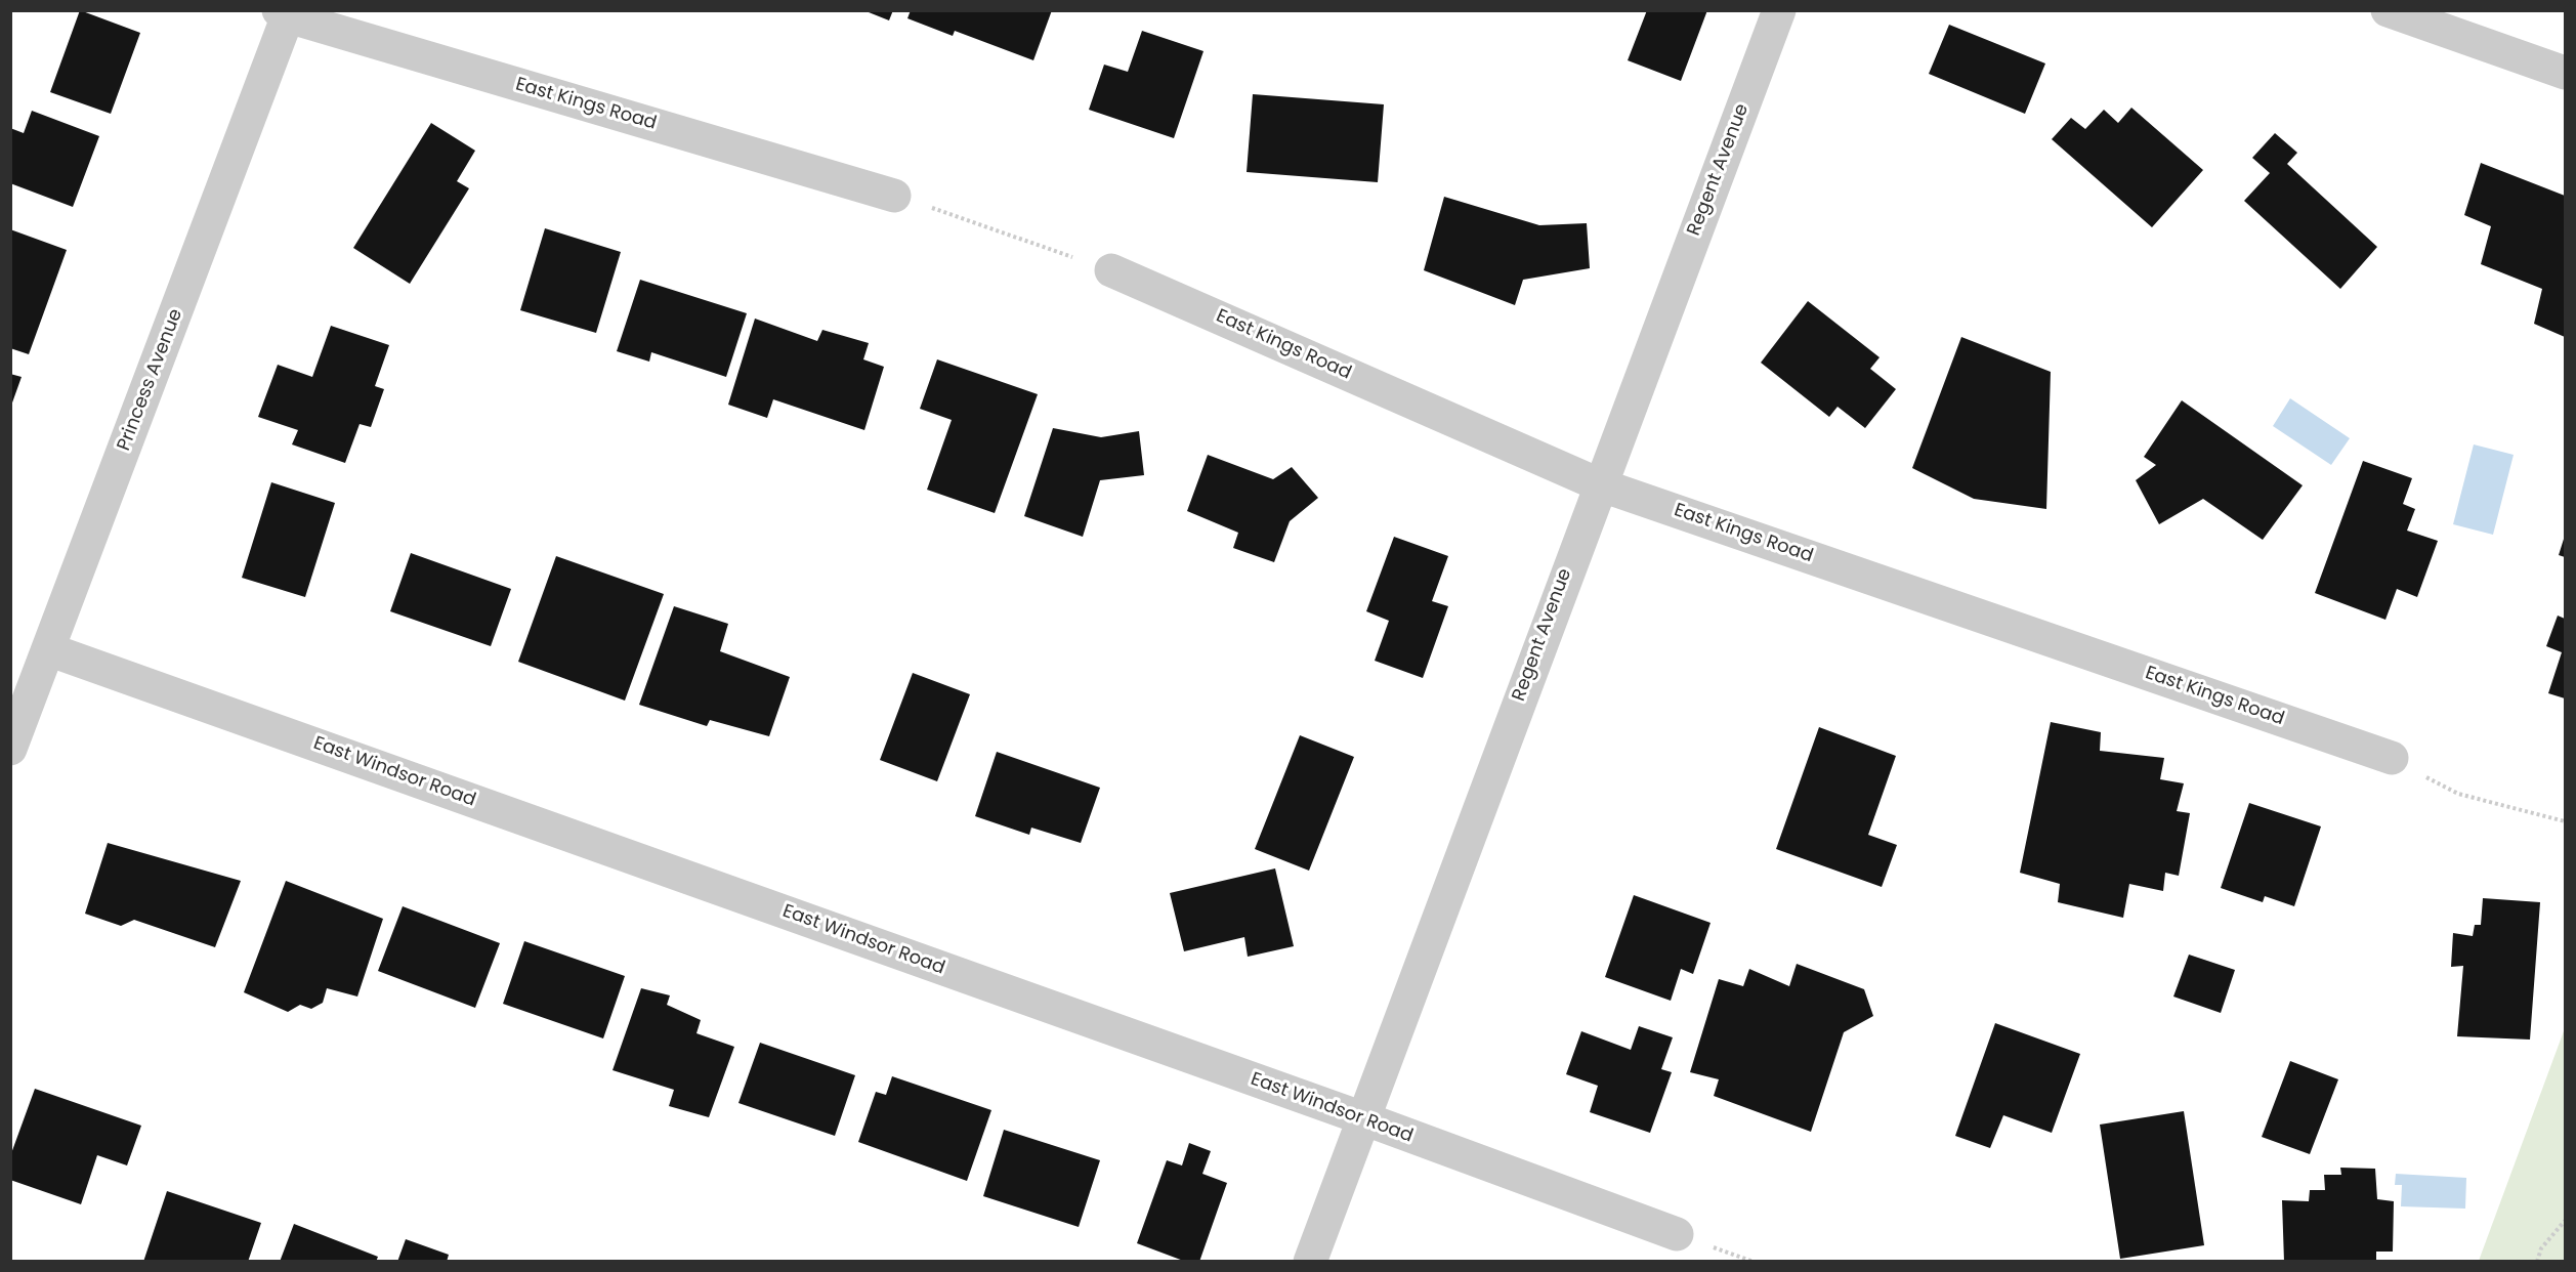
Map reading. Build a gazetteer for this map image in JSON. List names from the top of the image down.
{
  "streets": {
    "street": [
      "East Kings Road",
      "Regent Avenue",
      "Princess Avenue",
      "East Windsor Road"
    ]
  },
  "crossings": [
    ["East Kings Road", "Regent Avenue"],
    ["East Kings Road", "Princess Avenue"],
    ["Regent Avenue", "East Windsor Road"],
    ["Princess Avenue", "East Windsor Road"]
  ]
}
